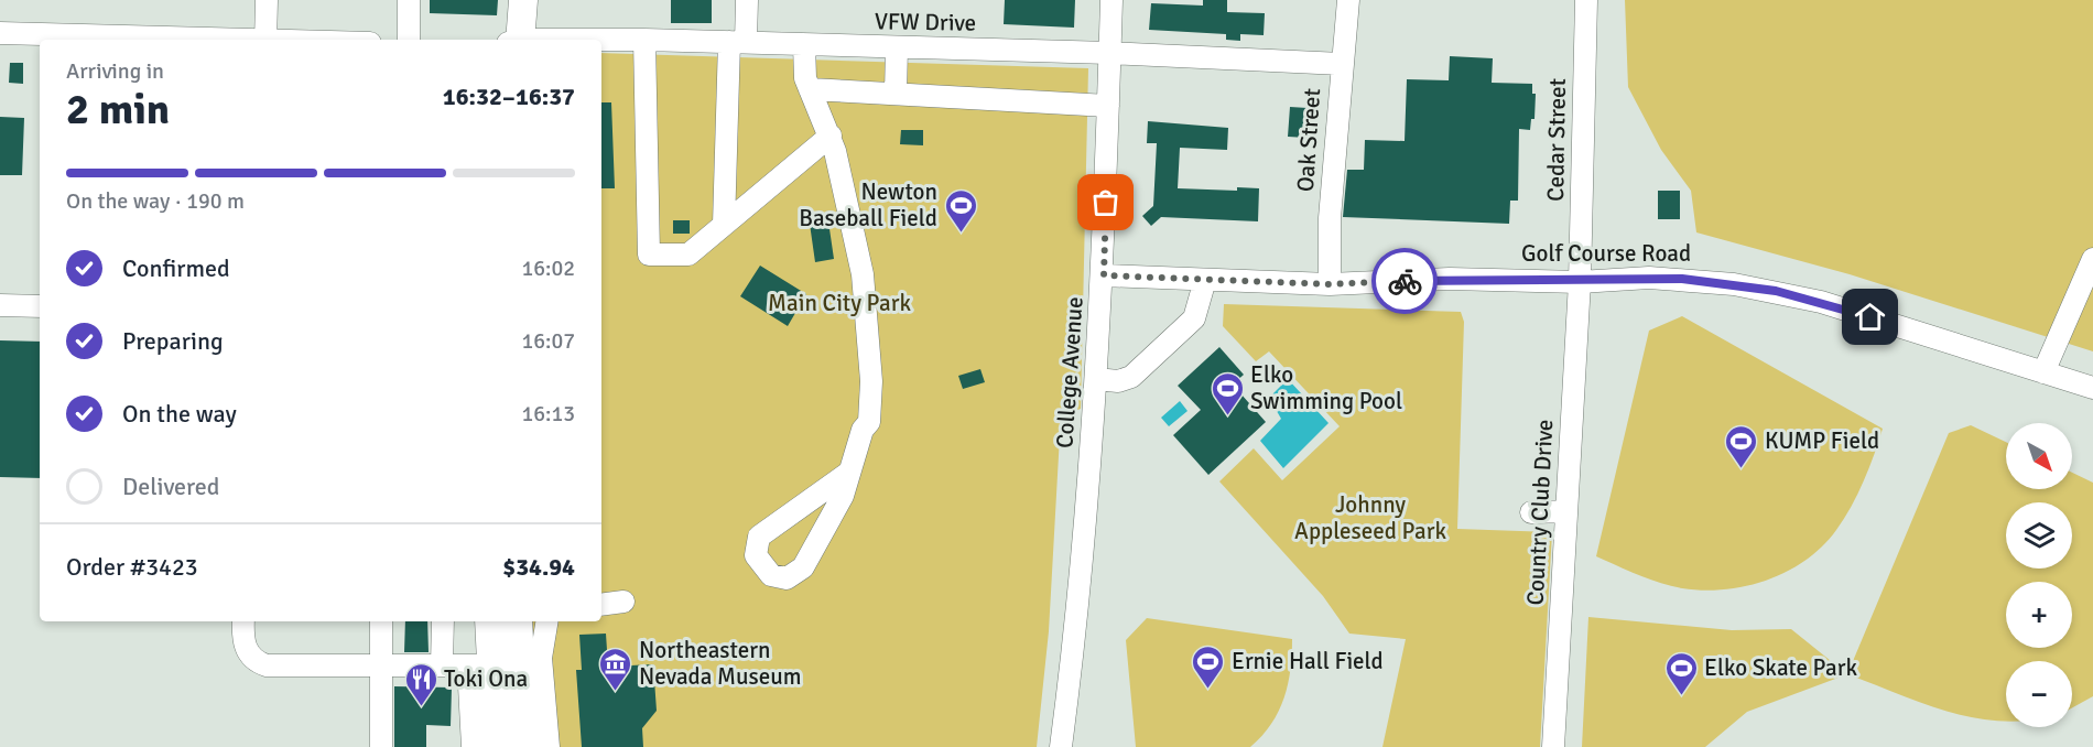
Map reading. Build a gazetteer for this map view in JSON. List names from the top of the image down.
{
  "streets": {
    "street": [
      "VFW Drive",
      "Oak Street",
      "Cedar Street",
      "Golf Course Road",
      "College Avenue",
      "Country Club Drive"
    ]
  },
  "crossings": [
    ["VFW Drive", "Oak Street"],
    ["VFW Drive", "College Avenue"],
    ["Oak Street", "Golf Course Road"],
    ["Cedar Street", "Golf Course Road"],
    ["Cedar Street", "Country Club Drive"],
    ["Golf Course Road", "College Avenue"],
    ["Golf Course Road", "Country Club Drive"]
  ],
  "parks": ["Main City Park", "Johnny Appleseed Park"],
  "places": {
    "sports": [
      "Newton Baseball Field",
      "Elko Swimming Pool",
      "KUMP Field",
      "Ernie Hall Field",
      "Elko Skate Park"
    ],
    "museum": ["Northeastern Nevada Museum"],
    "restaurant": ["Toki Ona"]
  },
  "north": "bottom right",
  "page": {
    "heading": ["2 min", "Arriving in", "16:32–16:37"],
    "panel": ["Order #3423", "$34.94"],
    "bar": "On the way · 190 m",
    "list": [
      ["Confirmed", "16:02"],
      ["Preparing", "16:07"],
      ["On the way", "16:13"],
      "Delivered"
    ],
    "map_buttons": ["+", "−"]
  }
}
